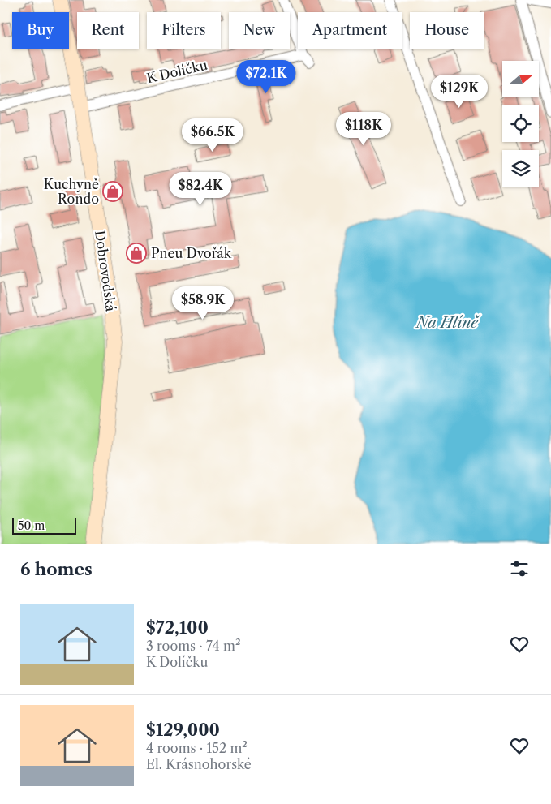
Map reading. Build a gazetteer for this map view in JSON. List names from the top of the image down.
{
  "streets": {
    "street": ["K Dolíčku", "Dobrovodská"]
  },
  "crossings": [
    ["K Dolíčku", "Dobrovodská"]
  ],
  "water": ["Na Hlíně"],
  "places": {
    "shop": ["Kuchyně Rondo", "Pneu Dvořák"]
  },
  "scale_bar": "50 m",
  "north": "right",
  "page": {
    "chip": [
      "Buy",
      "Rent",
      "Filters",
      "New",
      "Apartment",
      "House"
    ],
    "price": [
      "$72.1K",
      "$129K",
      "$118K",
      "$66.5K",
      "$82.4K",
      "$58.9K"
    ],
    "scale": "50 m",
    "heading": "6 homes",
    "list": [
      {
        "name": "$72,100",
        "note": "3 rooms · 74 m² · K Dolíčku"
      },
      {
        "name": "$129,000",
        "note": "4 rooms · 152 m² · El. Krásnohorské"
      }
    ]
  }
}
